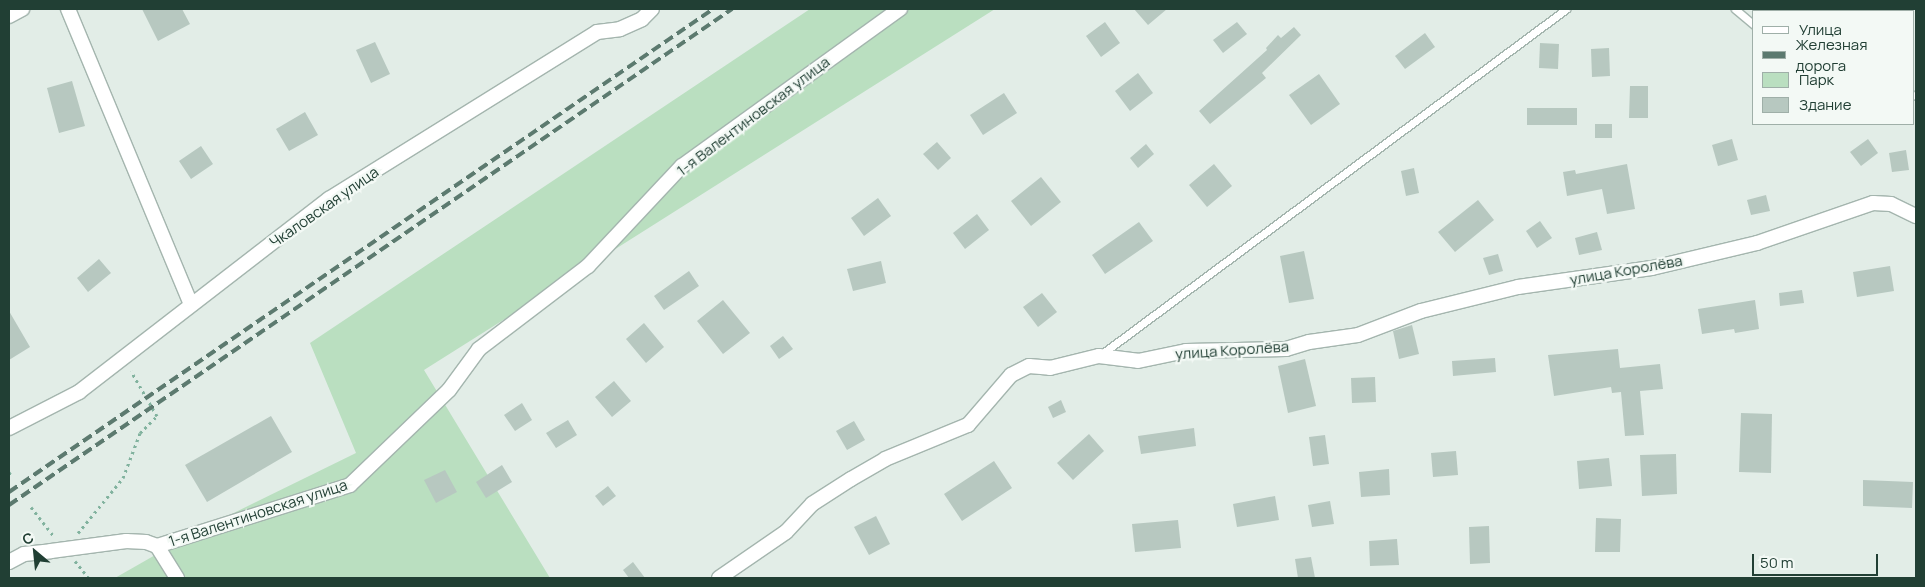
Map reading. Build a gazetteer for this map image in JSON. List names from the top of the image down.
{
  "streets": {
    "street": ["1-я Валентиновская улица", "Чкаловская улица", "улица Королёва"]
  },
  "legend": [
    "Улица",
    "Железная дорога",
    "Парк",
    "Здание"
  ],
  "scale_bar": "50 m",
  "north": "top left"
}
